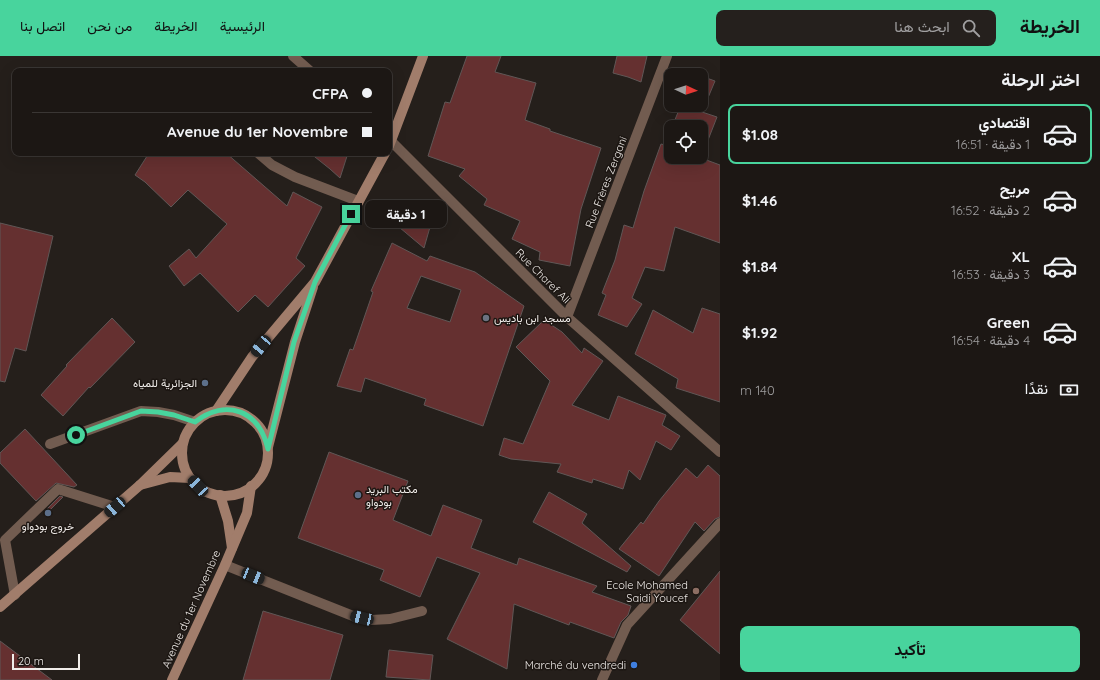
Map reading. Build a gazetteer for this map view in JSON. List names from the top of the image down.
{
  "streets": {
    "main road": ["Avenue du 1er Novembre"],
    "street": ["Rue Frères Zergani", "Rue Charef Ali"]
  },
  "crossings": [
    ["Rue Frères Zergani", "Rue Charef Ali"]
  ],
  "places": [
    "مسجد ابن باديس",
    "الجزائرية للمياه",
    "مكتب البريد بودواو",
    "خروج بودواو",
    "Ecole Mohamed Saidi Youcef",
    "Marché du vendredi"
  ],
  "scale_bar": "20 m",
  "north": "right",
  "page": {
    "header": "الخريطة",
    "search": "ابحث هنا",
    "nav": [
      "الرئيسية",
      "الخريطة",
      "من نحن",
      "اتصل بنا"
    ],
    "heading": "اختر الرحلة",
    "banner": ["CFPA", "Avenue du 1er Novembre"],
    "list": [
      {
        "name": "اقتصادي",
        "note": "1 دقيقة · 16:51",
        "value": "$1.08"
      },
      {
        "name": "مريح",
        "note": "2 دقيقة · 16:52",
        "value": "$1.46"
      },
      {
        "name": "XL",
        "note": "3 دقيقة · 16:53",
        "value": "$1.84"
      },
      {
        "name": "Green",
        "note": "4 دقيقة · 16:54",
        "value": "$1.92"
      }
    ],
    "bubble": "1 دقيقة",
    "pay": ["نقدًا", "140 m"],
    "buttons": "تأكيد",
    "scale": "20 m"
  }
}
